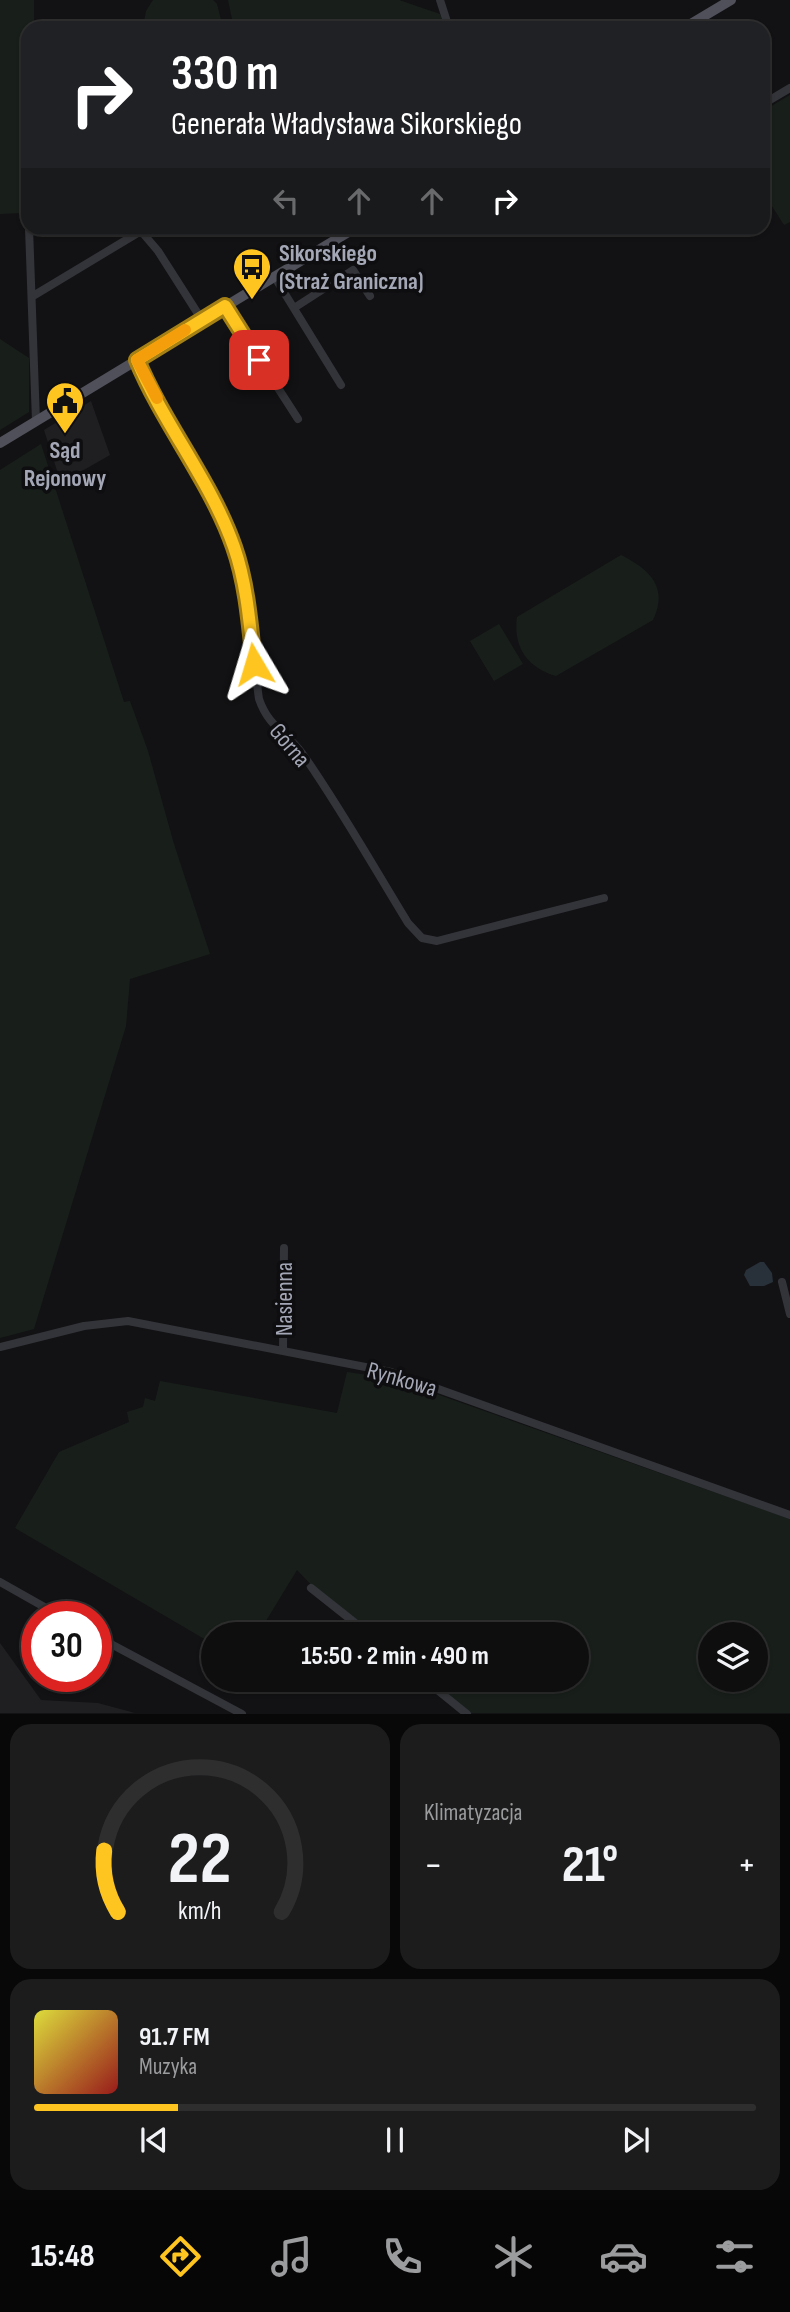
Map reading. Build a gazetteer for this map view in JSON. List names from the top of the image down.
{
  "streets": {
    "street": ["Górna", "Nasienna", "Rynkowa"]
  },
  "crossings": [
    ["Nasienna", "Rynkowa"]
  ],
  "places": {
    "bus stop": ["Sikorskiego (Straż Graniczna)"],
    "public building": ["Sąd Rejonowy"]
  },
  "page": {
    "turn": ["330 m", "Generała Władysława Sikorskiego"],
    "limit": "30",
    "trip": "15:50 · 2 min · 490 m",
    "tile": "Klimatyzacja",
    "heat": ["−", "21°", "+"],
    "song": ["91.7 FM", "Muzyka"],
    "tabs": "15:48",
    "gauge": ["22", "km/h"]
  }
}
